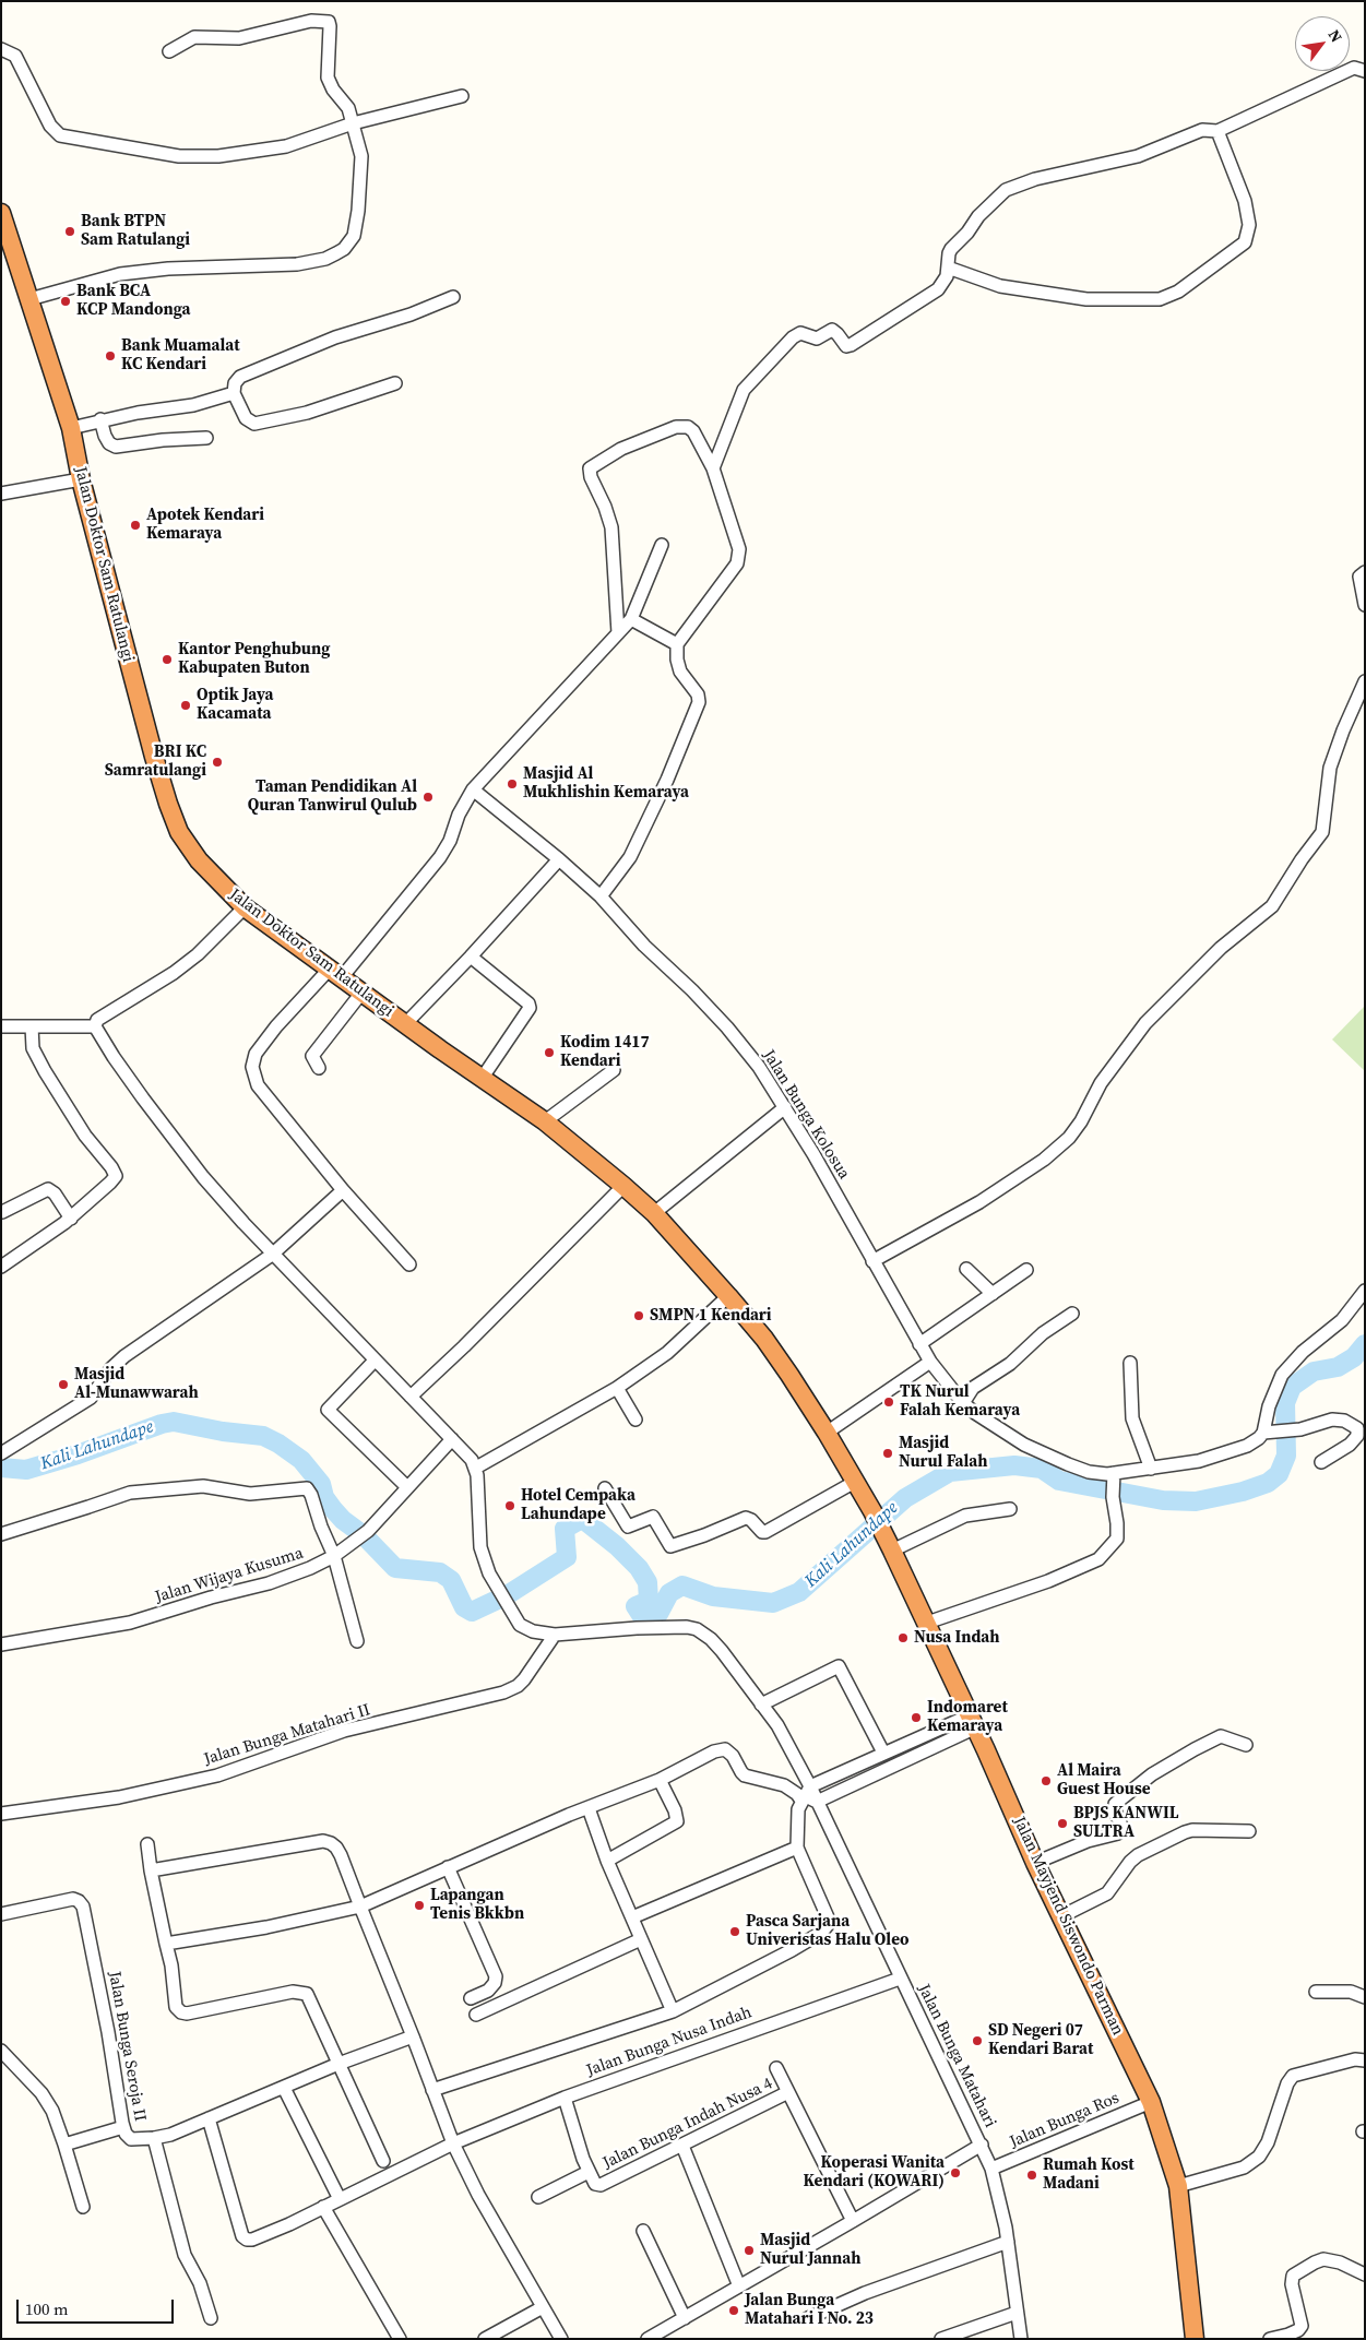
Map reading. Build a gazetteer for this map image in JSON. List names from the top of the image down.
{
  "streets": {
    "highway": ["Jalan Doktor Sam Ratulangi", "Jalan Mayjend Siswondo Parman"],
    "street": [
      "Jalan Bunga Kolosua",
      "Jalan Wijaya Kusuma",
      "Jalan Bunga Matahari II",
      "Jalan Bunga Nusa Indah",
      "Jalan Bunga Seroja II",
      "Jalan Bunga Matahari",
      "Jalan Bunga Ros",
      "Jalan Bunga Indah Nusa 4"
    ]
  },
  "crossings": [
    ["Jalan Doktor Sam Ratulangi", "Jalan Mayjend Siswondo Parman"],
    ["Jalan Bunga Matahari II", "Jalan Bunga Matahari"],
    ["Jalan Mayjend Siswondo Parman", "Jalan Bunga Ros"],
    ["Jalan Bunga Nusa Indah", "Jalan Bunga Seroja II"],
    ["Jalan Bunga Nusa Indah", "Jalan Bunga Matahari"],
    ["Jalan Bunga Nusa Indah", "Jalan Bunga Indah Nusa 4"],
    ["Jalan Bunga Matahari", "Jalan Bunga Ros"]
  ],
  "water": ["Kali Lahundape"],
  "places": [
    "Bank BTPN Sam Ratulangi",
    "Bank BCA KCP Mandonga",
    "Bank Muamalat KC Kendari",
    "Apotek Kendari Kemaraya",
    "Kantor Penghubung Kabupaten Buton",
    "Optik Jaya Kacamata",
    "BRI KC Samratulangi",
    "Masjid Al Mukhlishin Kemaraya",
    "Taman Pendidikan Al Quran Tanwirul Qulub",
    "Kodim 1417 Kendari",
    "SMPN 1 Kendari",
    "Masjid Al-Munawwarah",
    "TK Nurul Falah Kemaraya",
    "Masjid Nurul Falah",
    "Hotel Cempaka Lahundape",
    "Nusa Indah",
    "Indomaret Kemaraya",
    "Al Maira Guest House",
    "BPJS KANWIL SULTRA",
    "Lapangan Tenis Bkkbn",
    "Pasca Sarjana Univeristas Halu Oleo",
    "SD Negeri 07 Kendari Barat",
    "Koperasi Wanita Kendari (KOWARI)",
    "Rumah Kost Madani",
    "Masjid Nurul Jannah",
    "Jalan Bunga Matahari I No. 23"
  ],
  "scale_bar": "100 m",
  "north": "top right"
}
